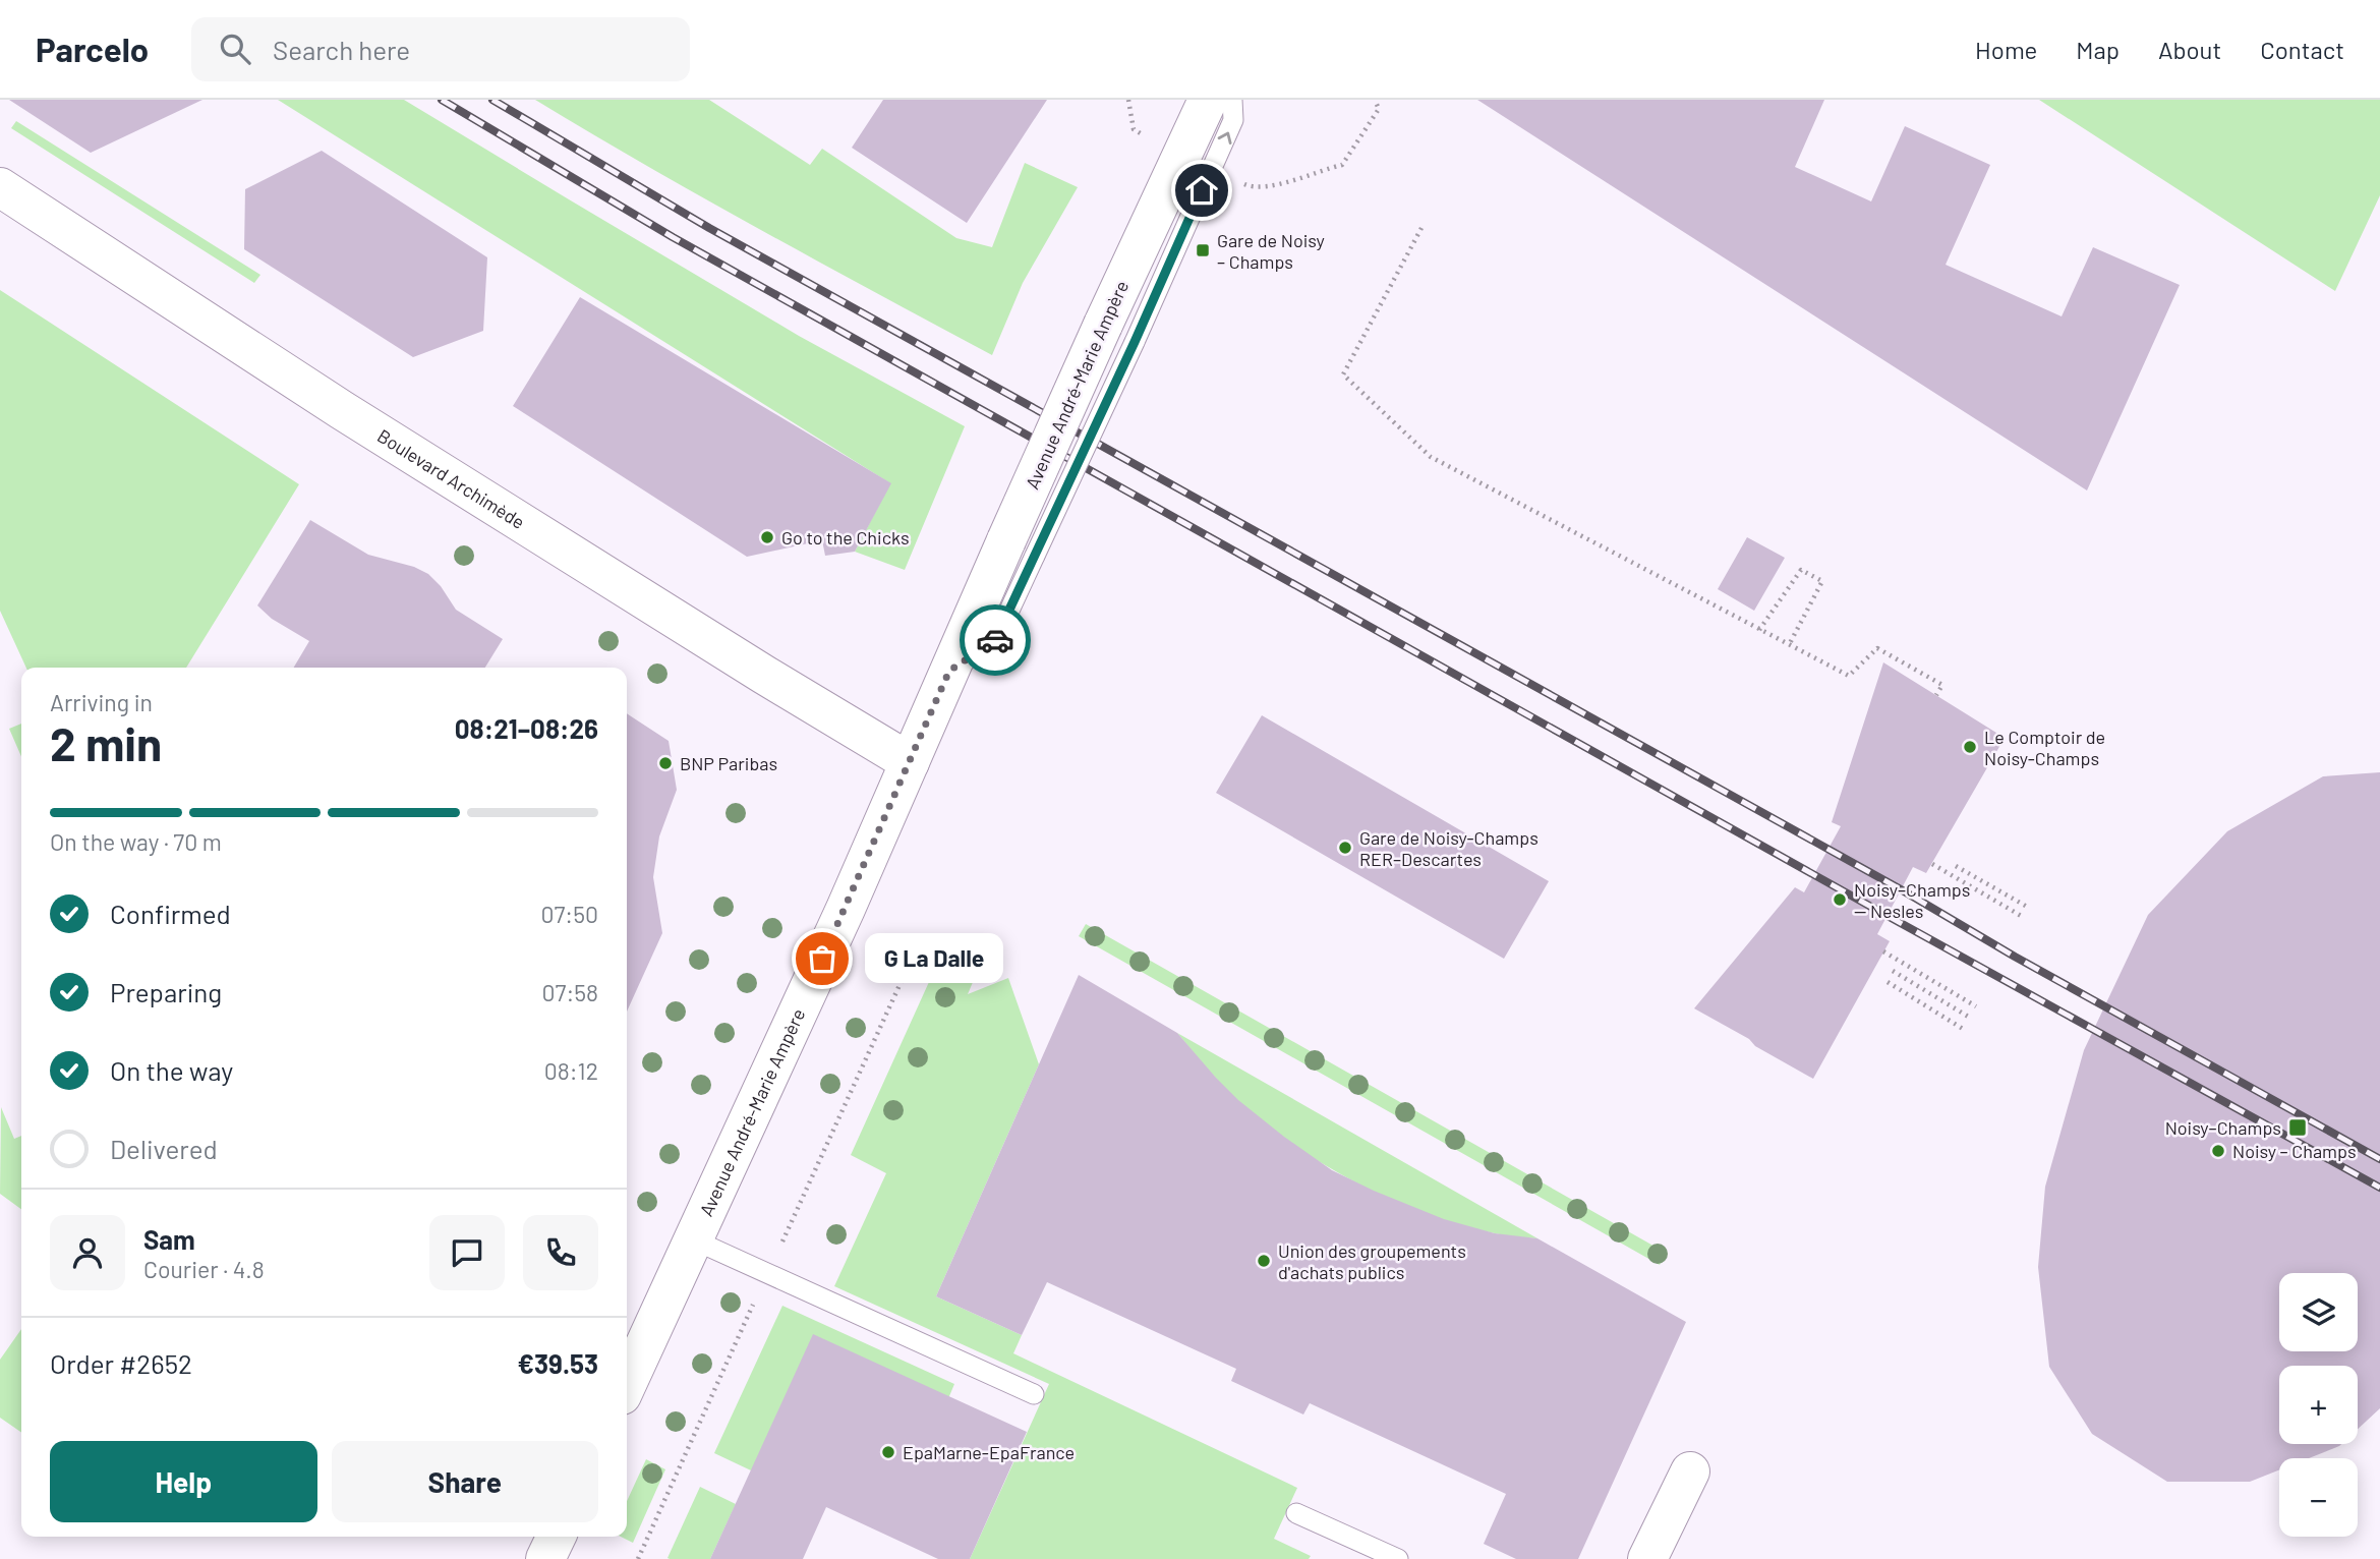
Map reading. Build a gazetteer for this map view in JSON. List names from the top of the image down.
{
  "streets": {
    "street": ["Avenue André-Marie Ampère", "Boulevard Archimède"]
  },
  "crossings": [
    ["Avenue André-Marie Ampère", "Boulevard Archimède"]
  ],
  "places": {
    "transit": ["Gare de Noisy – Champs", "Noisy–Champs"],
    "other": [
      "Go to the Chicks",
      "Le Comptoir de Noisy-Champs",
      "BNP Paribas",
      "Gare de Noisy-Champs RER–Descartes",
      "Noisy–Champs — Nesles",
      "G La Dalle",
      "Noisy – Champs",
      "Union des groupements d'achats publics",
      "EpaMarne-EpaFrance"
    ]
  },
  "page": {
    "header": "Parcelo",
    "search": "Search here",
    "nav": [
      "Home",
      "Map",
      "About",
      "Contact"
    ],
    "heading": ["2 min", "Arriving in", "08:21–08:26"],
    "panel": [
      "Sam",
      "Courier · 4.8",
      "Order #2652",
      "€39.53"
    ],
    "bar": "On the way · 70 m",
    "list": [
      ["Confirmed", "07:50"],
      ["Preparing", "07:58"],
      ["On the way", "08:12"],
      "Delivered"
    ],
    "bubble": "G La Dalle",
    "map_buttons": ["+", "−"],
    "buttons": ["Help", "Share"]
  }
}
